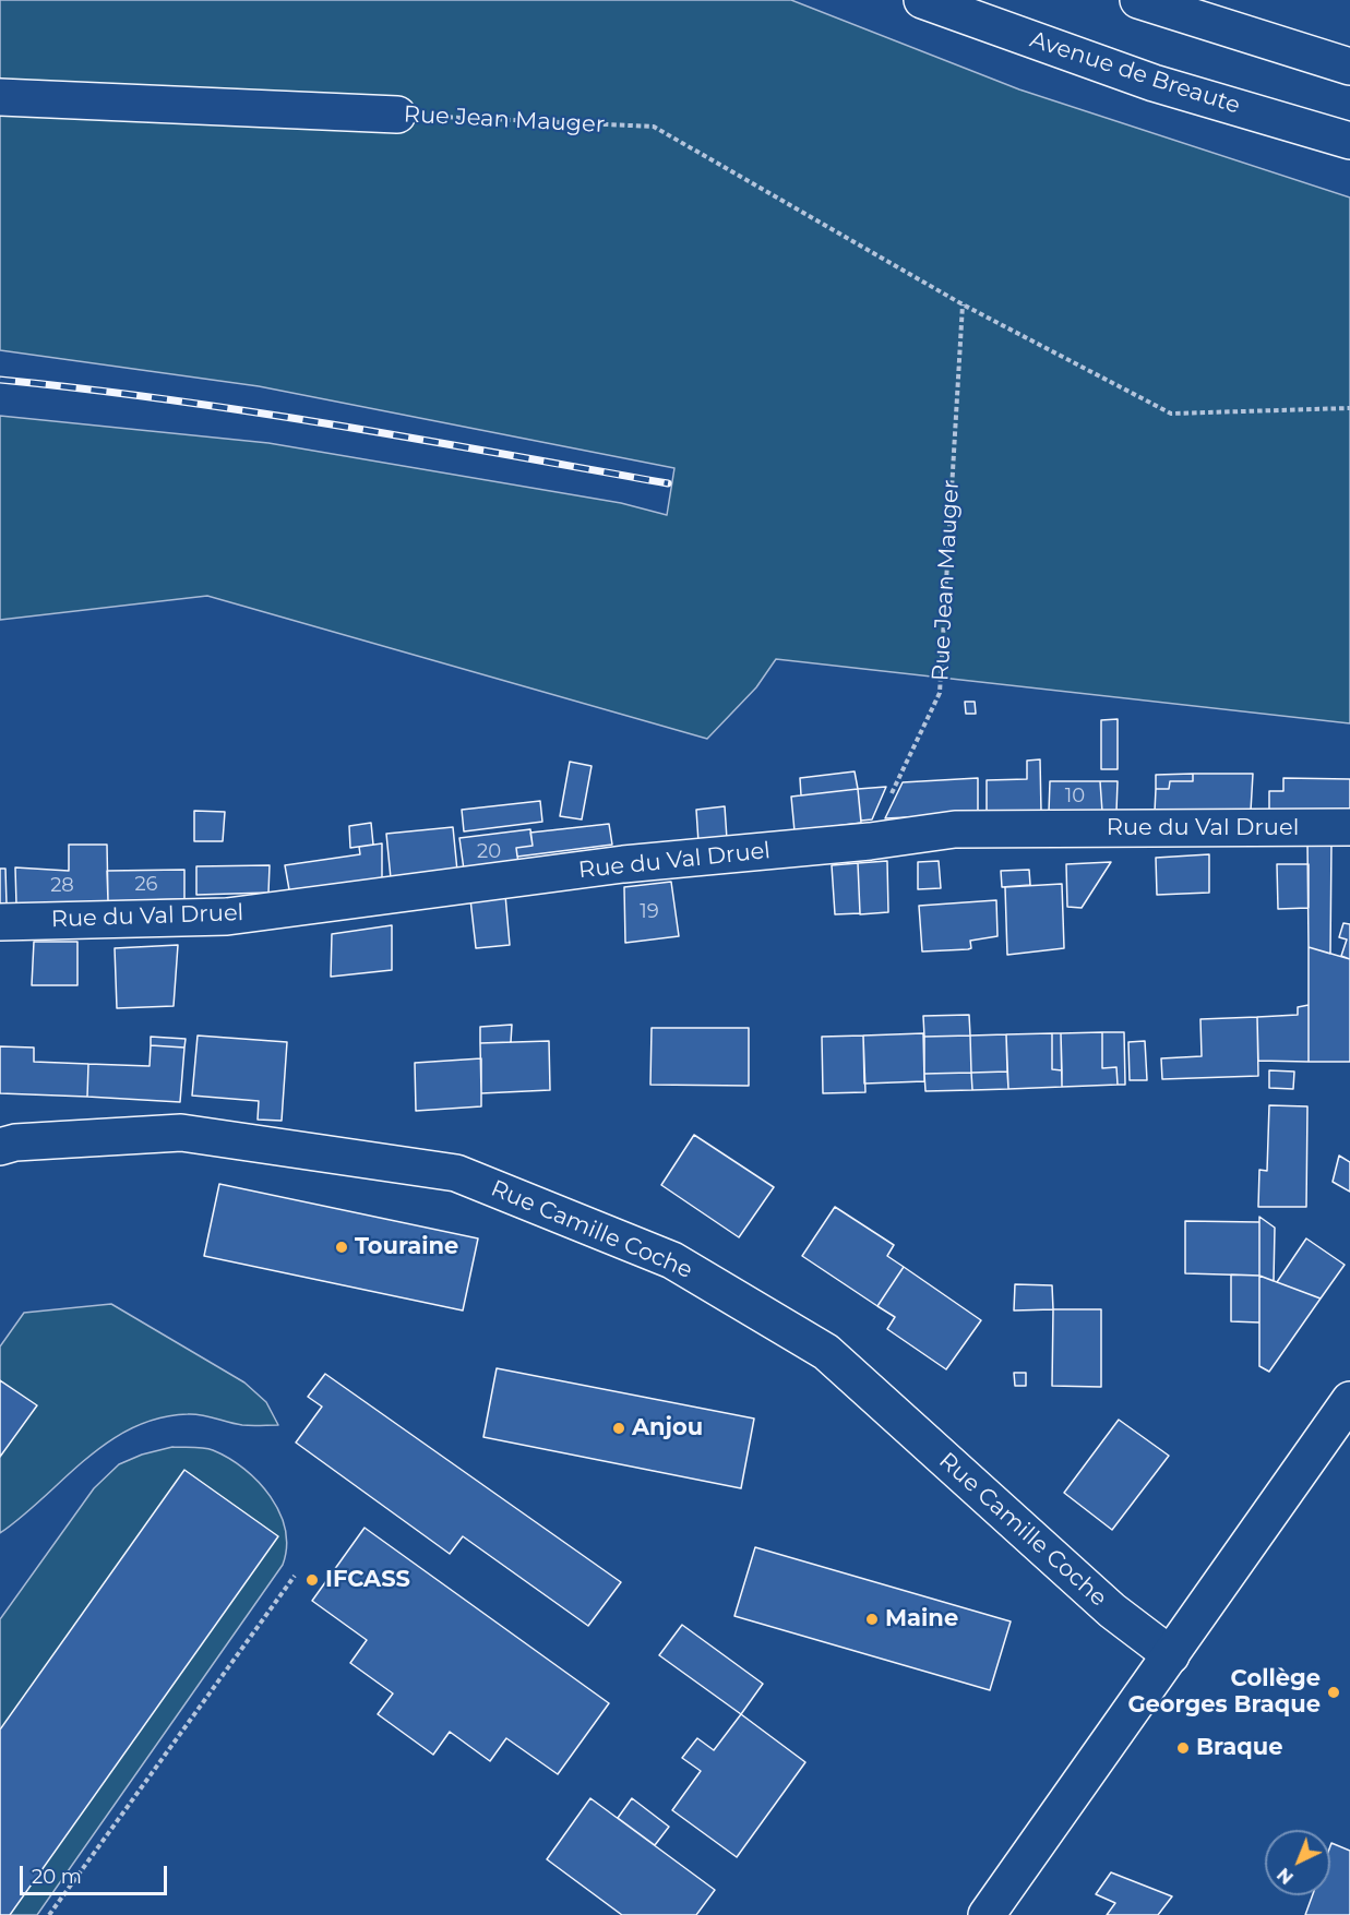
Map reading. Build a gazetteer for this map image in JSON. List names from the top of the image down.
{
  "streets": {
    "street": [
      "Avenue de Breaute",
      "Rue Jean Mauger",
      "Rue du Val Druel",
      "Rue Camille Coche"
    ]
  },
  "crossings": [
    ["Rue Jean Mauger", "Rue du Val Druel"]
  ],
  "places": [
    "Touraine",
    "Anjou",
    "IFCASS",
    "Maine",
    "Collège Georges Braque",
    "Braque"
  ],
  "house_numbers": [
    "10",
    "20",
    "26",
    "28",
    "19"
  ],
  "scale_bar": "20 m",
  "north": "bottom left"
}
